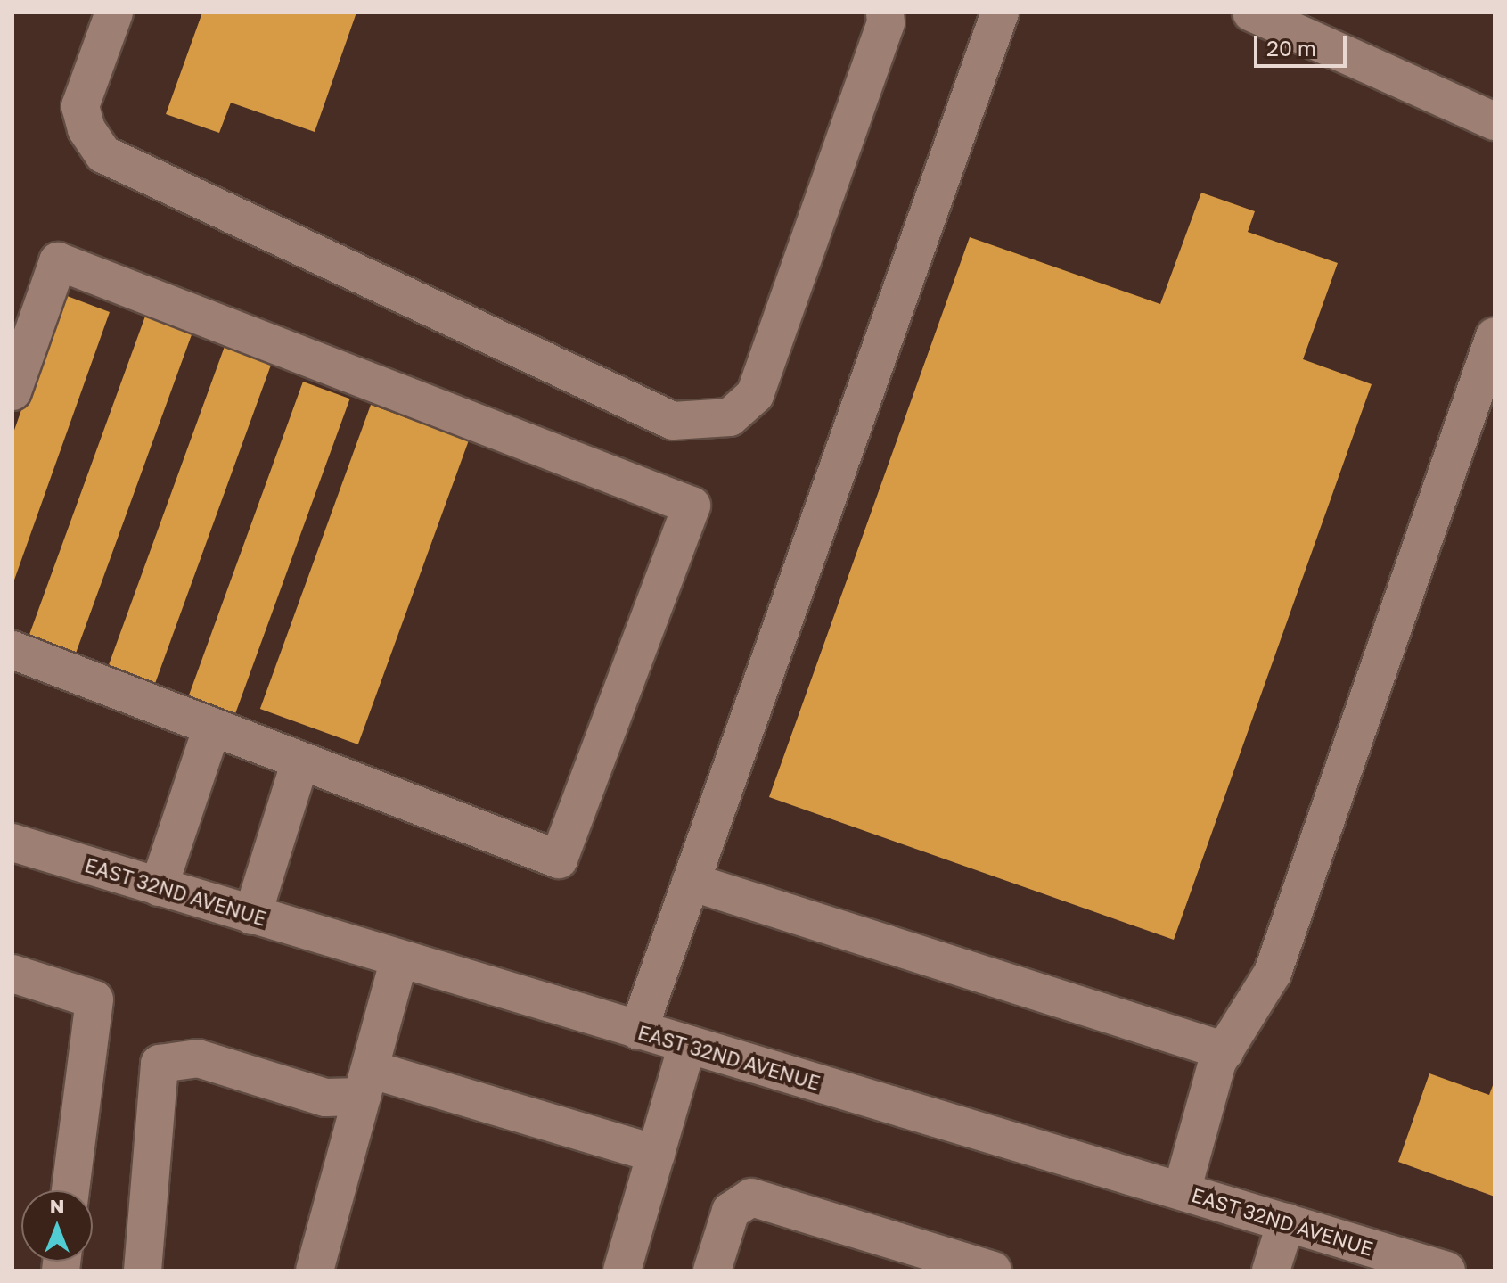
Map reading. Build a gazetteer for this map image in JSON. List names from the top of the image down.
{
  "streets": {
    "street": ["EAST 32ND AVENUE"]
  },
  "scale_bar": "20 m",
  "north": "top"
}
